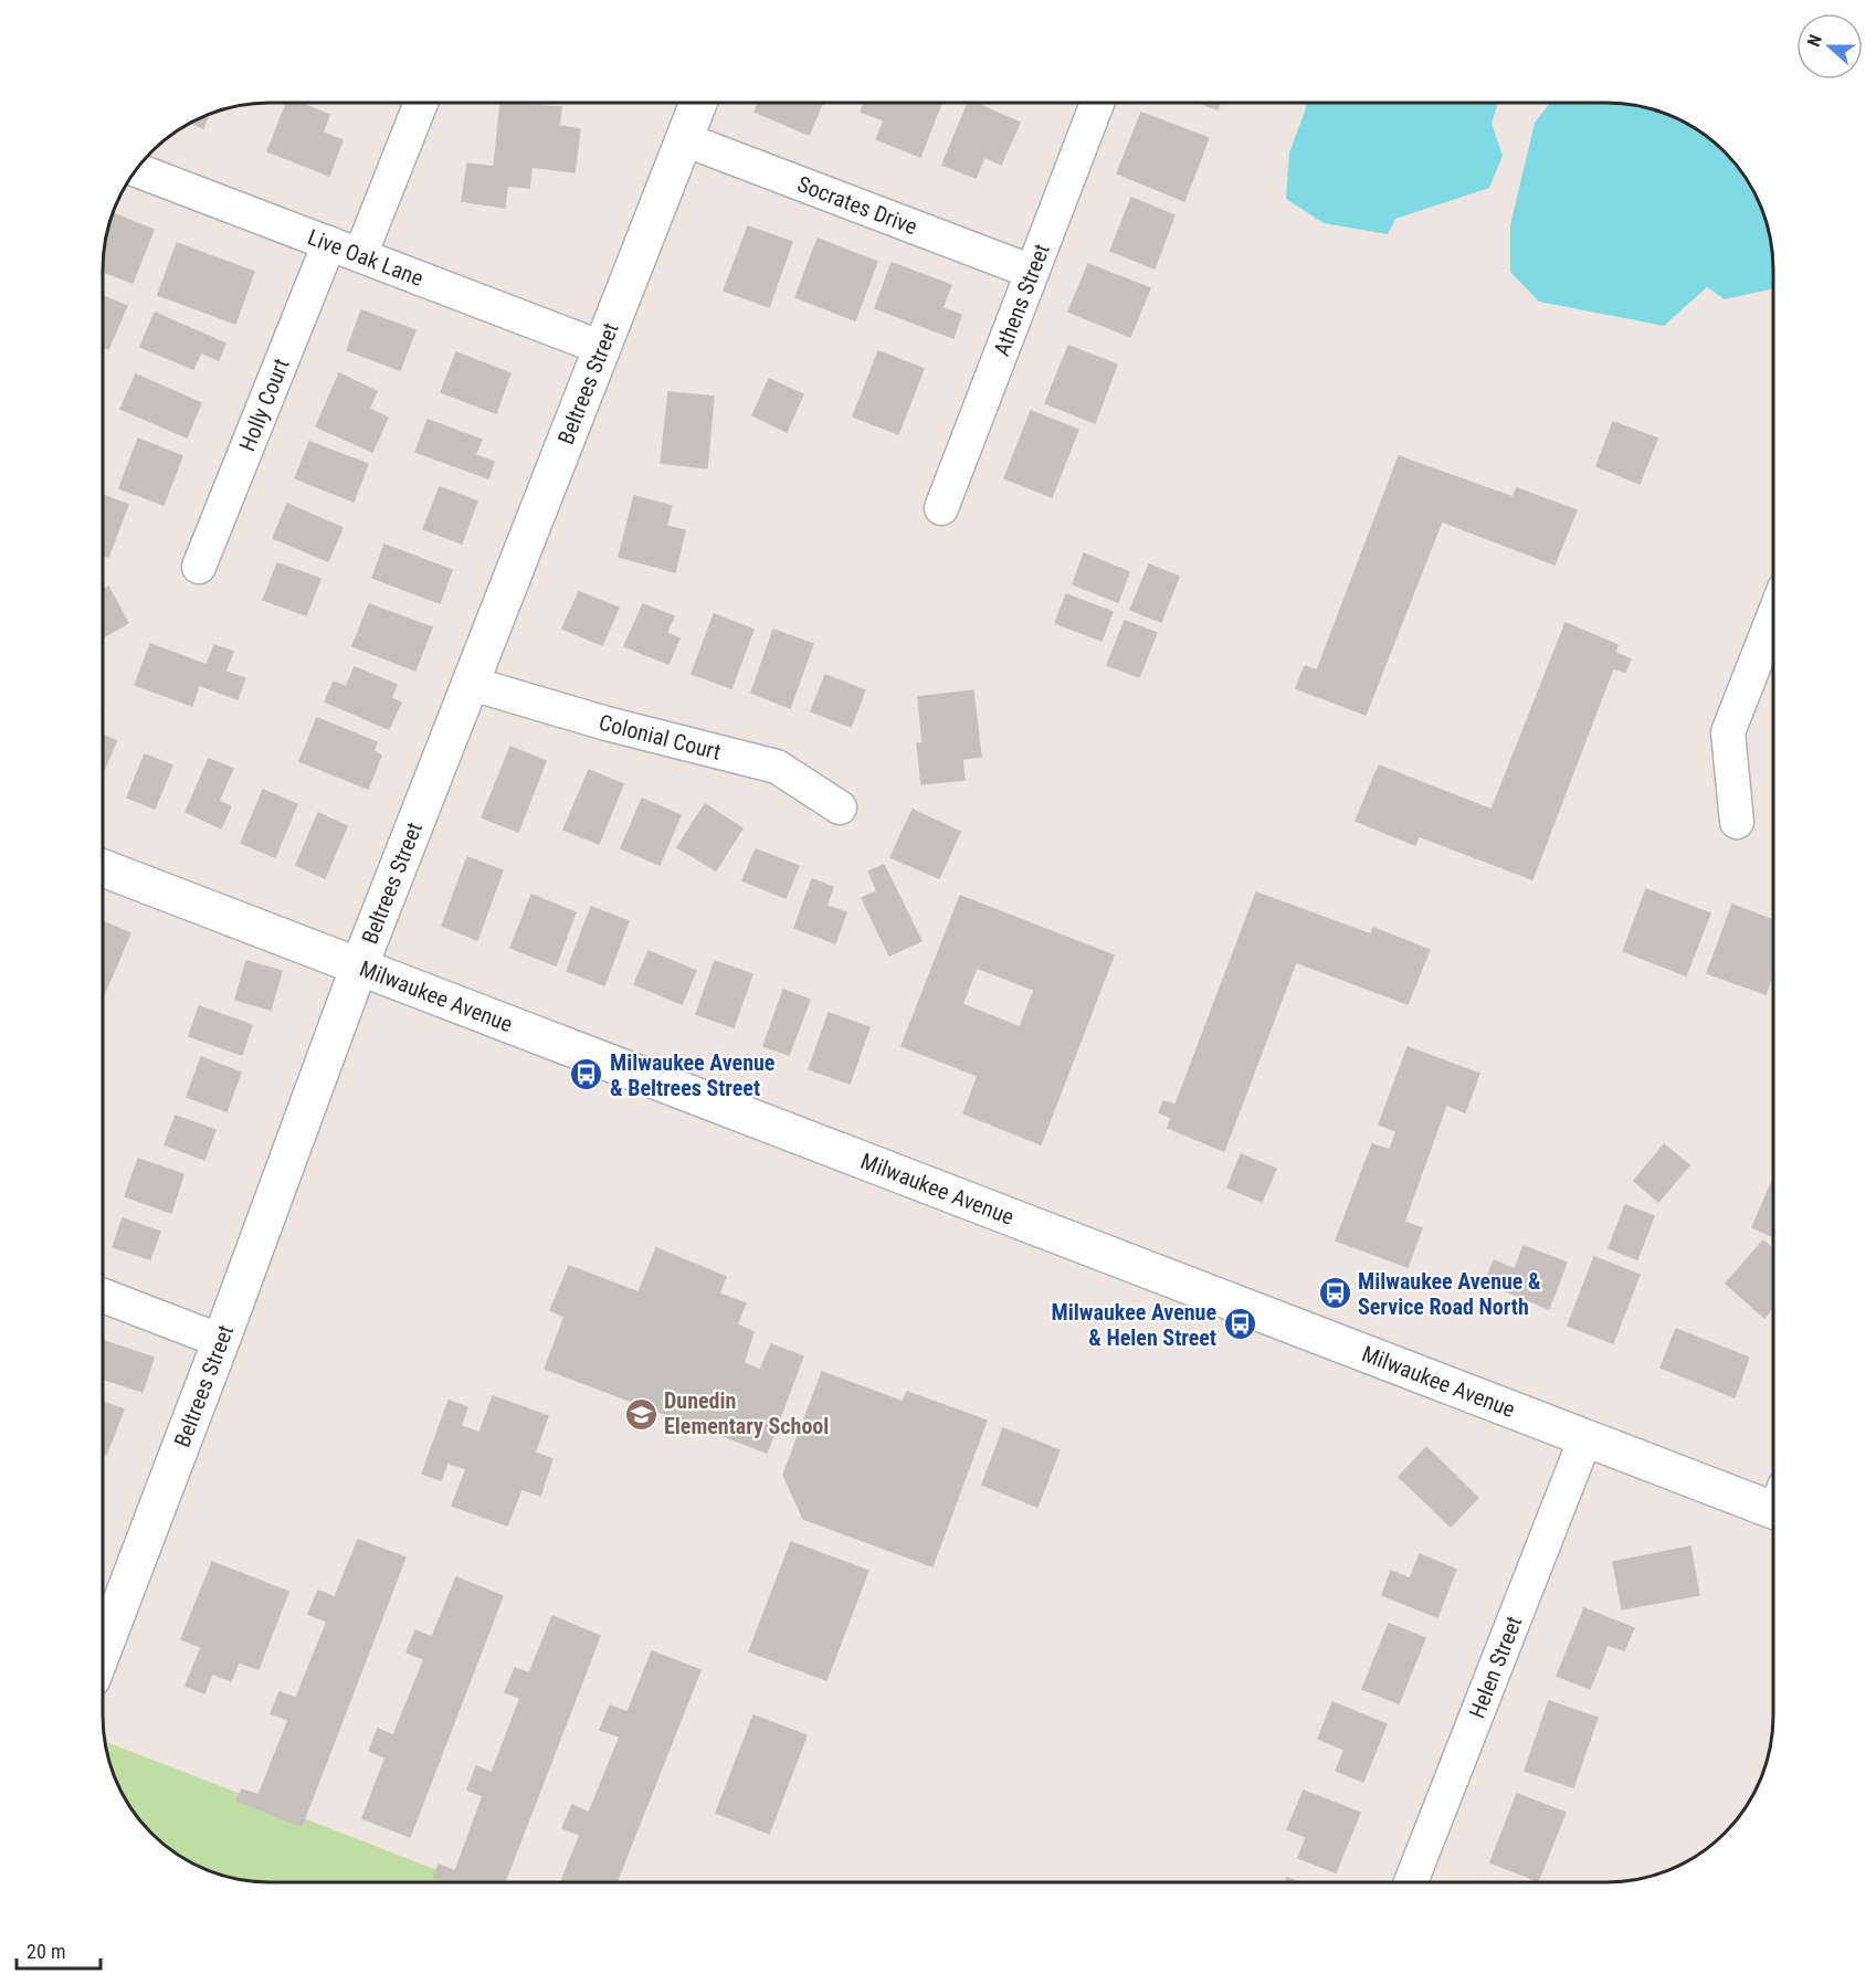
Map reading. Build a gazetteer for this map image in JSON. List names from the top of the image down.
{
  "streets": {
    "street": [
      "Socrates Drive",
      "Live Oak Lane",
      "Athens Street",
      "Beltrees Street",
      "Holly Court",
      "Colonial Court",
      "Milwaukee Avenue",
      "Helen Street"
    ]
  },
  "crossings": [
    ["Socrates Drive", "Athens Street"],
    ["Socrates Drive", "Beltrees Street"],
    ["Live Oak Lane", "Beltrees Street"],
    ["Live Oak Lane", "Holly Court"],
    ["Beltrees Street", "Colonial Court"],
    ["Beltrees Street", "Milwaukee Avenue"],
    ["Milwaukee Avenue", "Helen Street"]
  ],
  "places": {
    "bus stop": ["Milwaukee Avenue & Beltrees Street", "Milwaukee Avenue & Service Road North", "Milwaukee Avenue & Helen Street"],
    "school or university": ["Dunedin Elementary School"]
  },
  "scale_bar": "20 m",
  "north": "left"
}
